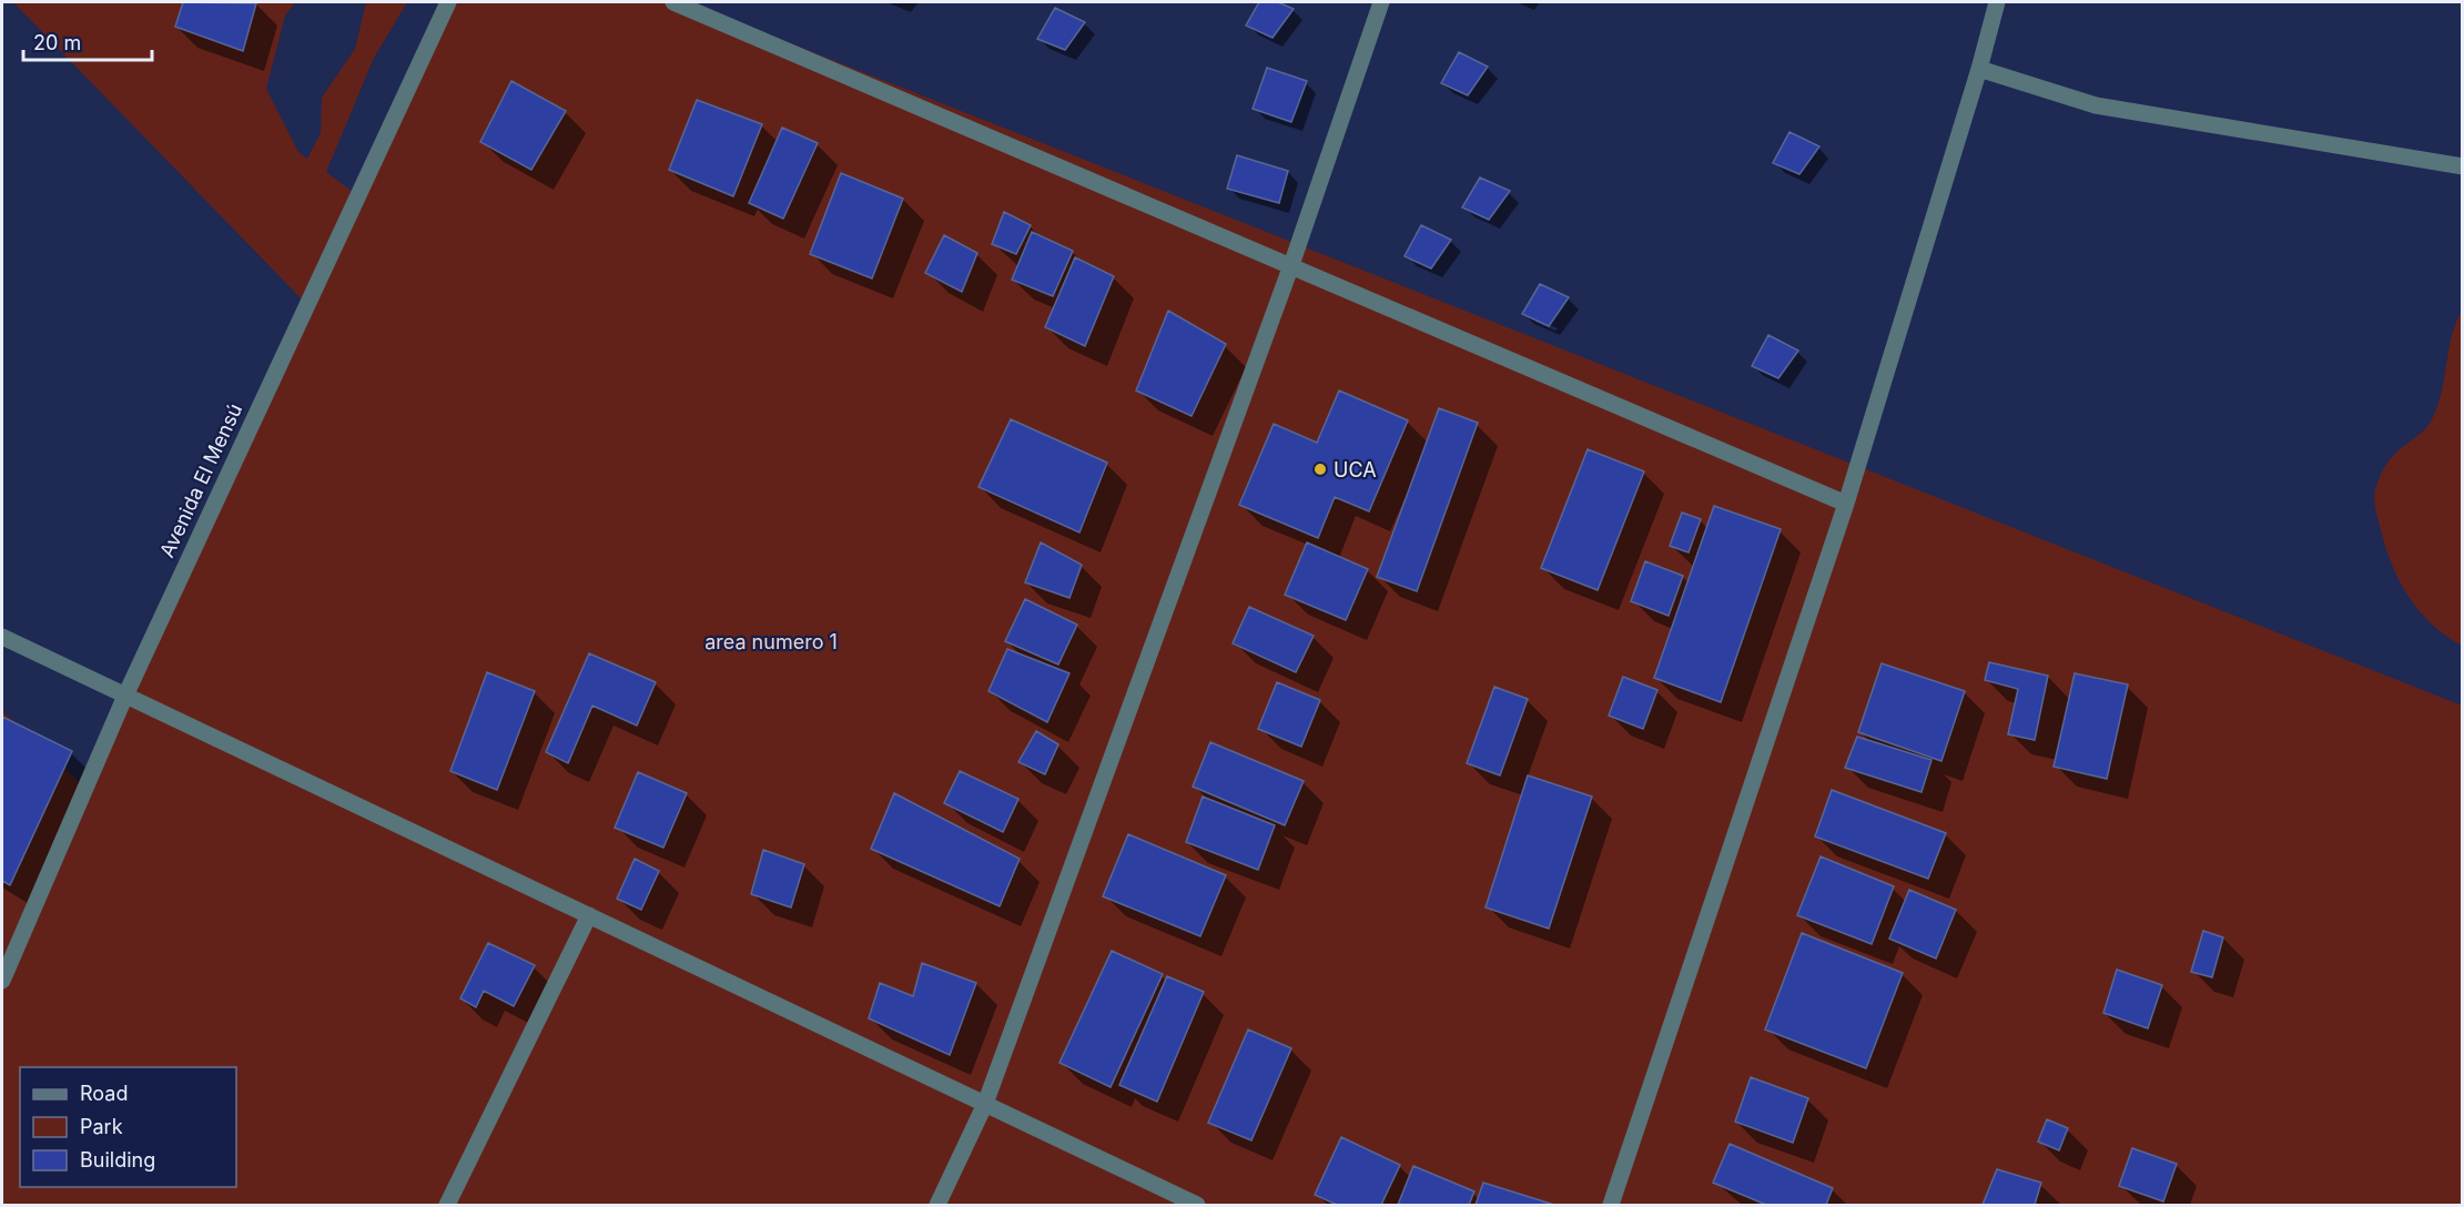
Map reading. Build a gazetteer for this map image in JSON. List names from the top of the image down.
{
  "streets": {
    "street": ["Avenida El Mensú"]
  },
  "parks": ["area numero 1"],
  "places": ["UCA"],
  "legend": ["Road", "Park", "Building"],
  "scale_bar": "20 m"
}
